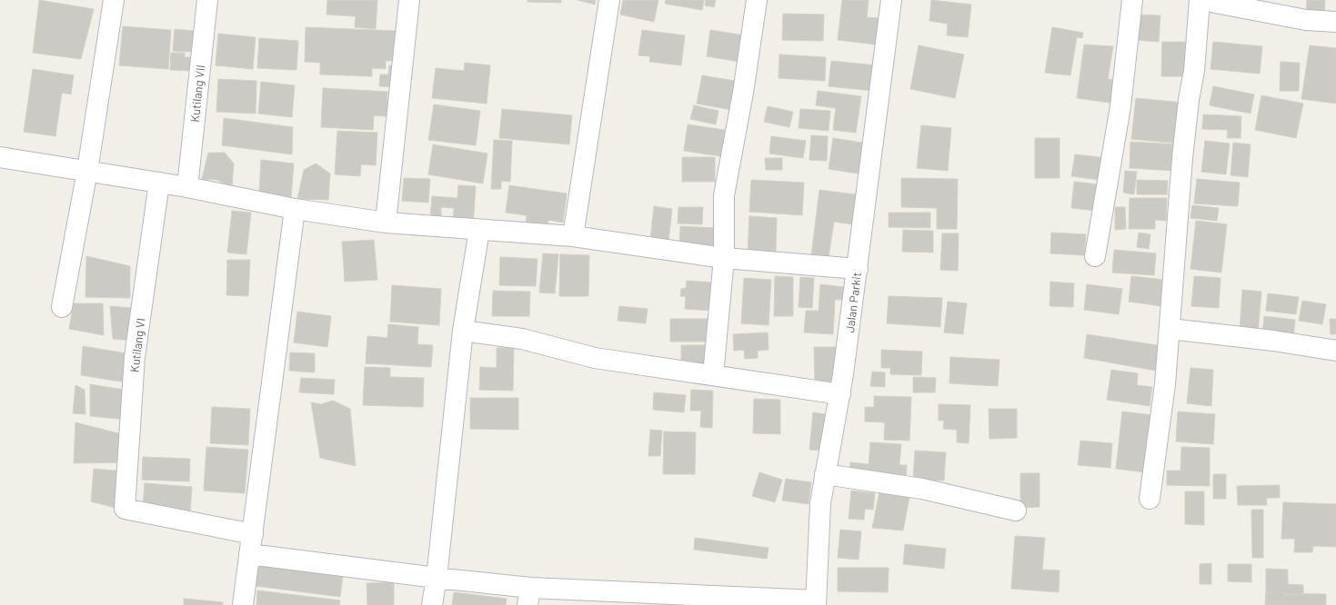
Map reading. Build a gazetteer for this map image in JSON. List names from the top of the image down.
{
  "streets": {
    "street": ["Kutilang VII", "Jalan Parkit", "Kutilang VI"]
  }
}
